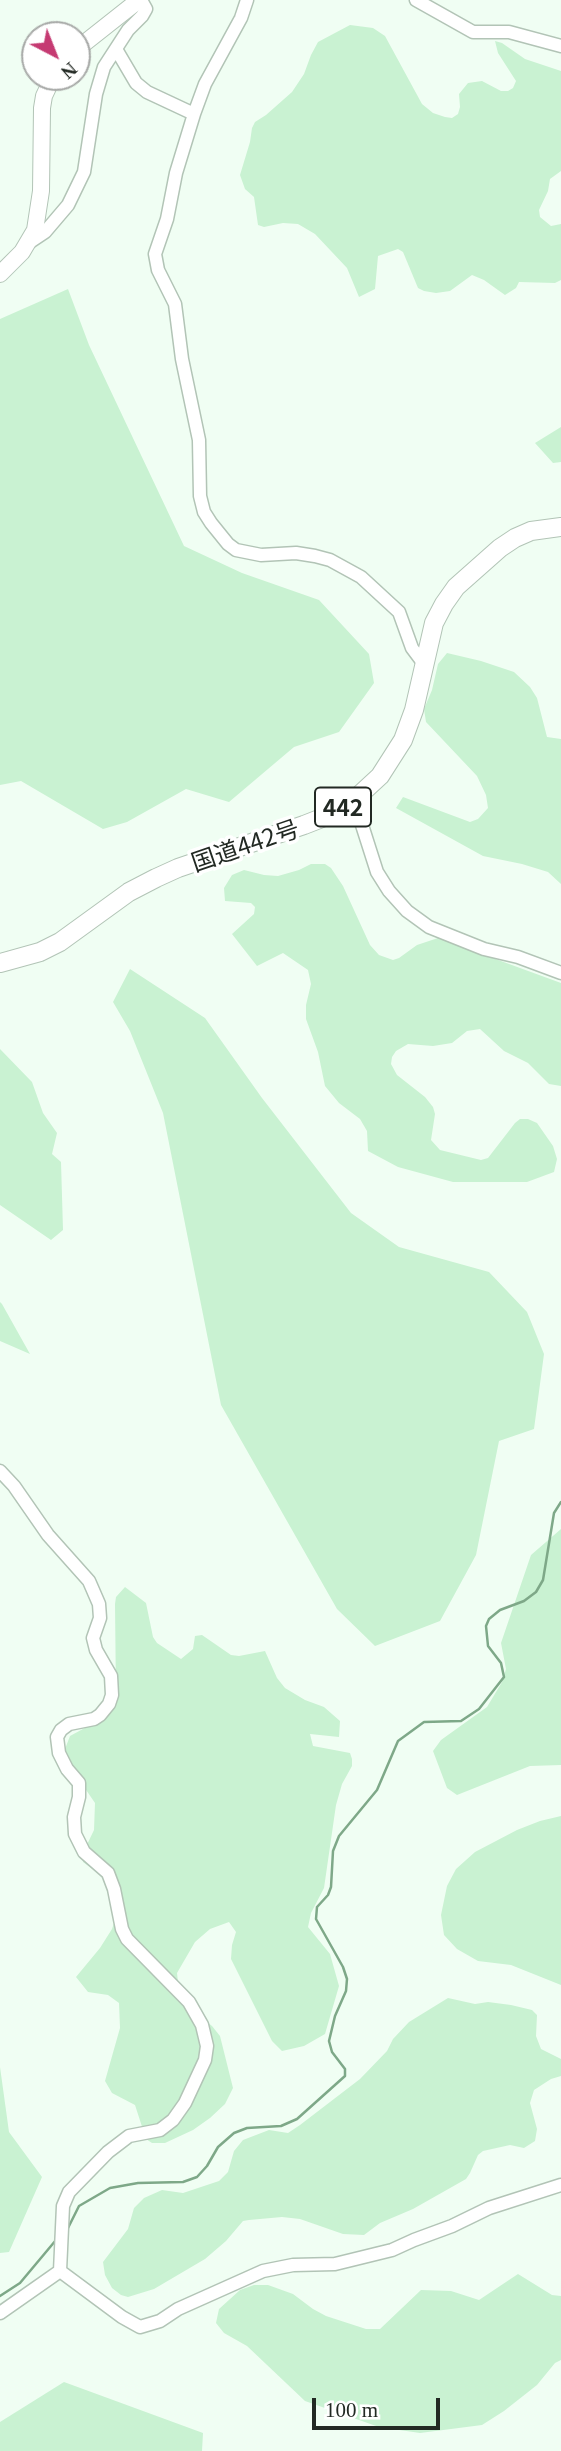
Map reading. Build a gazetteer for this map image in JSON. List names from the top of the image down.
{
  "streets": {
    "highway": ["442", "国道442号"]
  },
  "scale_bar": "100 m",
  "north": "bottom right"
}
